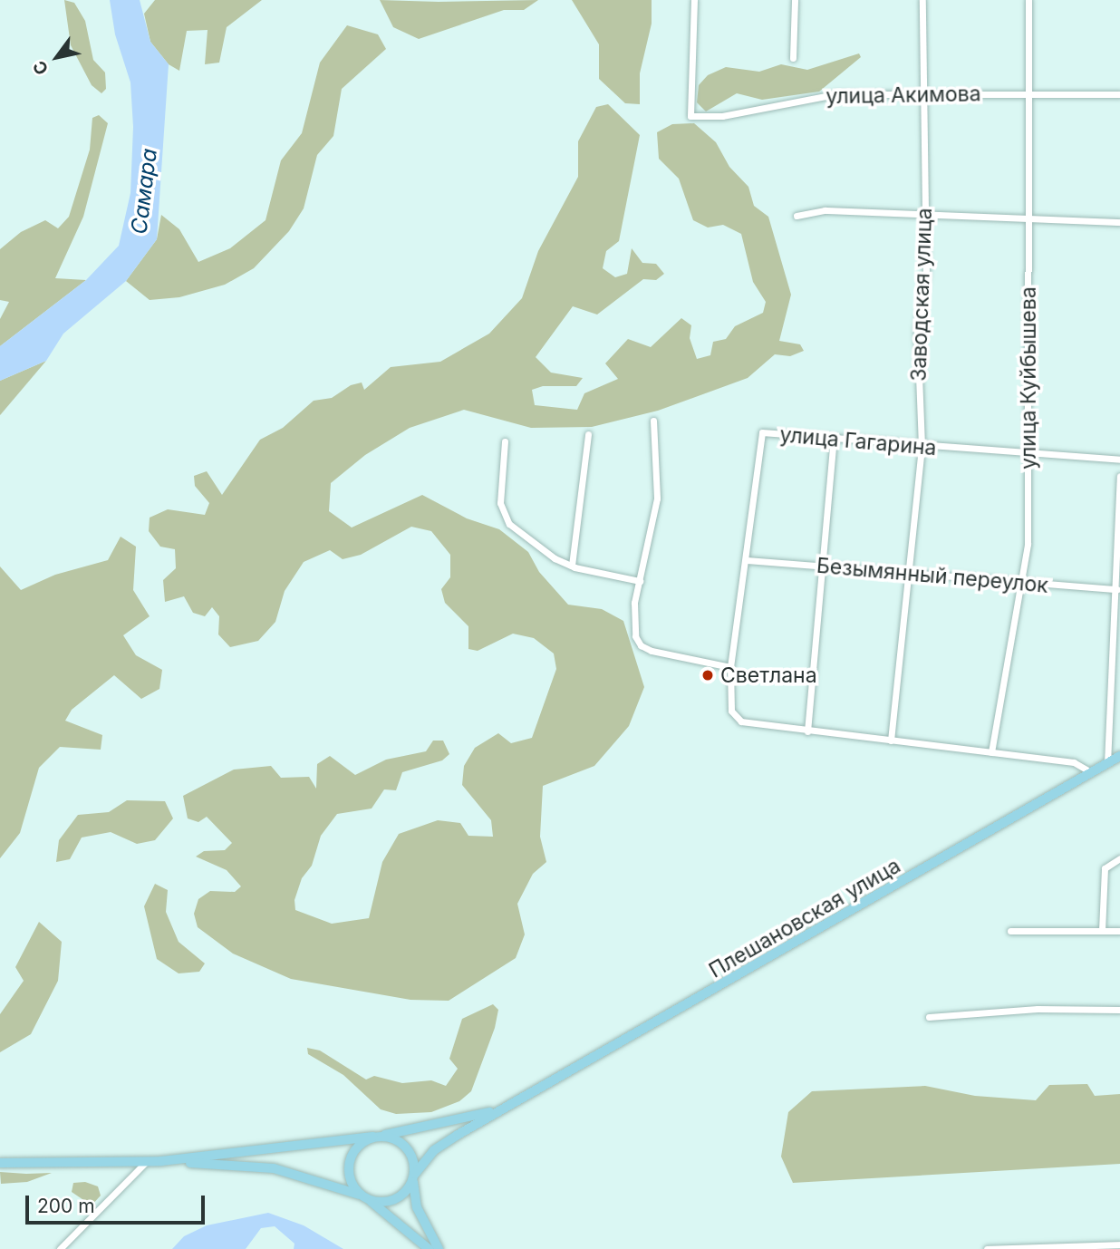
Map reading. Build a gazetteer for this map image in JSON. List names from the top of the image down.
{
  "streets": {
    "main road": ["Плешановская улица"],
    "street": [
      "улица Акимова",
      "Заводская улица",
      "улица Куйбышева",
      "улица Гагарина",
      "Безымянный переулок"
    ]
  },
  "crossings": [
    ["улица Акимова", "Заводская улица"],
    ["улица Акимова", "улица Куйбышева"],
    ["Заводская улица", "улица Гагарина"],
    ["Заводская улица", "Безымянный переулок"],
    ["улица Куйбышева", "улица Гагарина"],
    ["улица Куйбышева", "Безымянный переулок"],
    ["улица Гагарина", "Безымянный переулок"]
  ],
  "water": ["Самара"],
  "places": ["Светлана"],
  "scale_bar": "200 m",
  "north": "bottom left"
}
